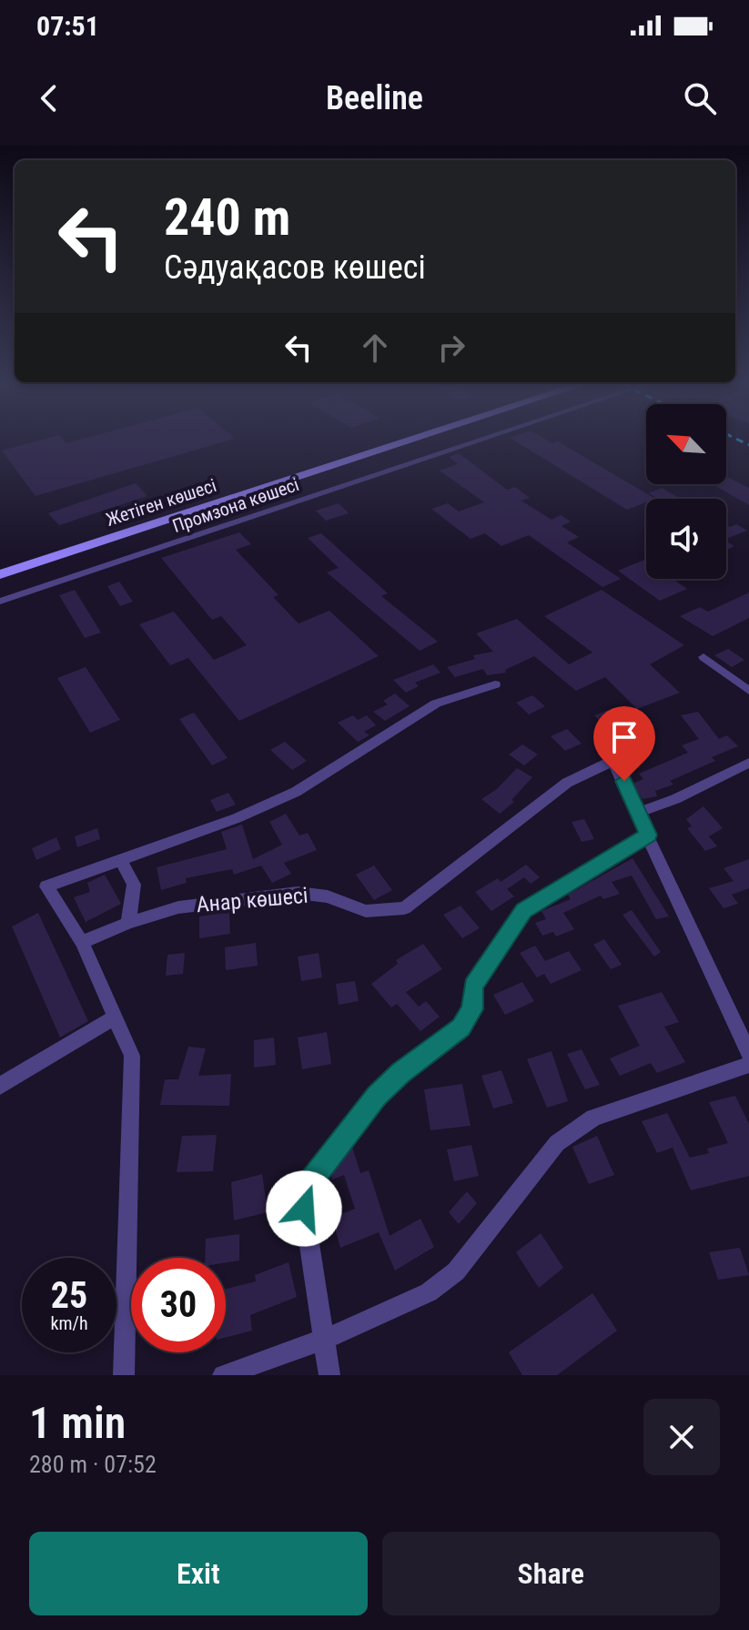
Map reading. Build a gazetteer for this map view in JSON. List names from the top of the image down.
{
  "streets": {
    "street": ["Жетіген көшесі", "Промзона көшесі", "Анар көшесі"]
  },
  "north": "top left",
  "page": {
    "status": "07:51",
    "header": "Beeline",
    "turn": ["240 m", "Сәдуақасов көшесі"],
    "speed": "25 km/h",
    "limit": "30",
    "heading": ["1 min", "280 m · 07:52"],
    "buttons": ["Exit", "Share"]
  }
}
